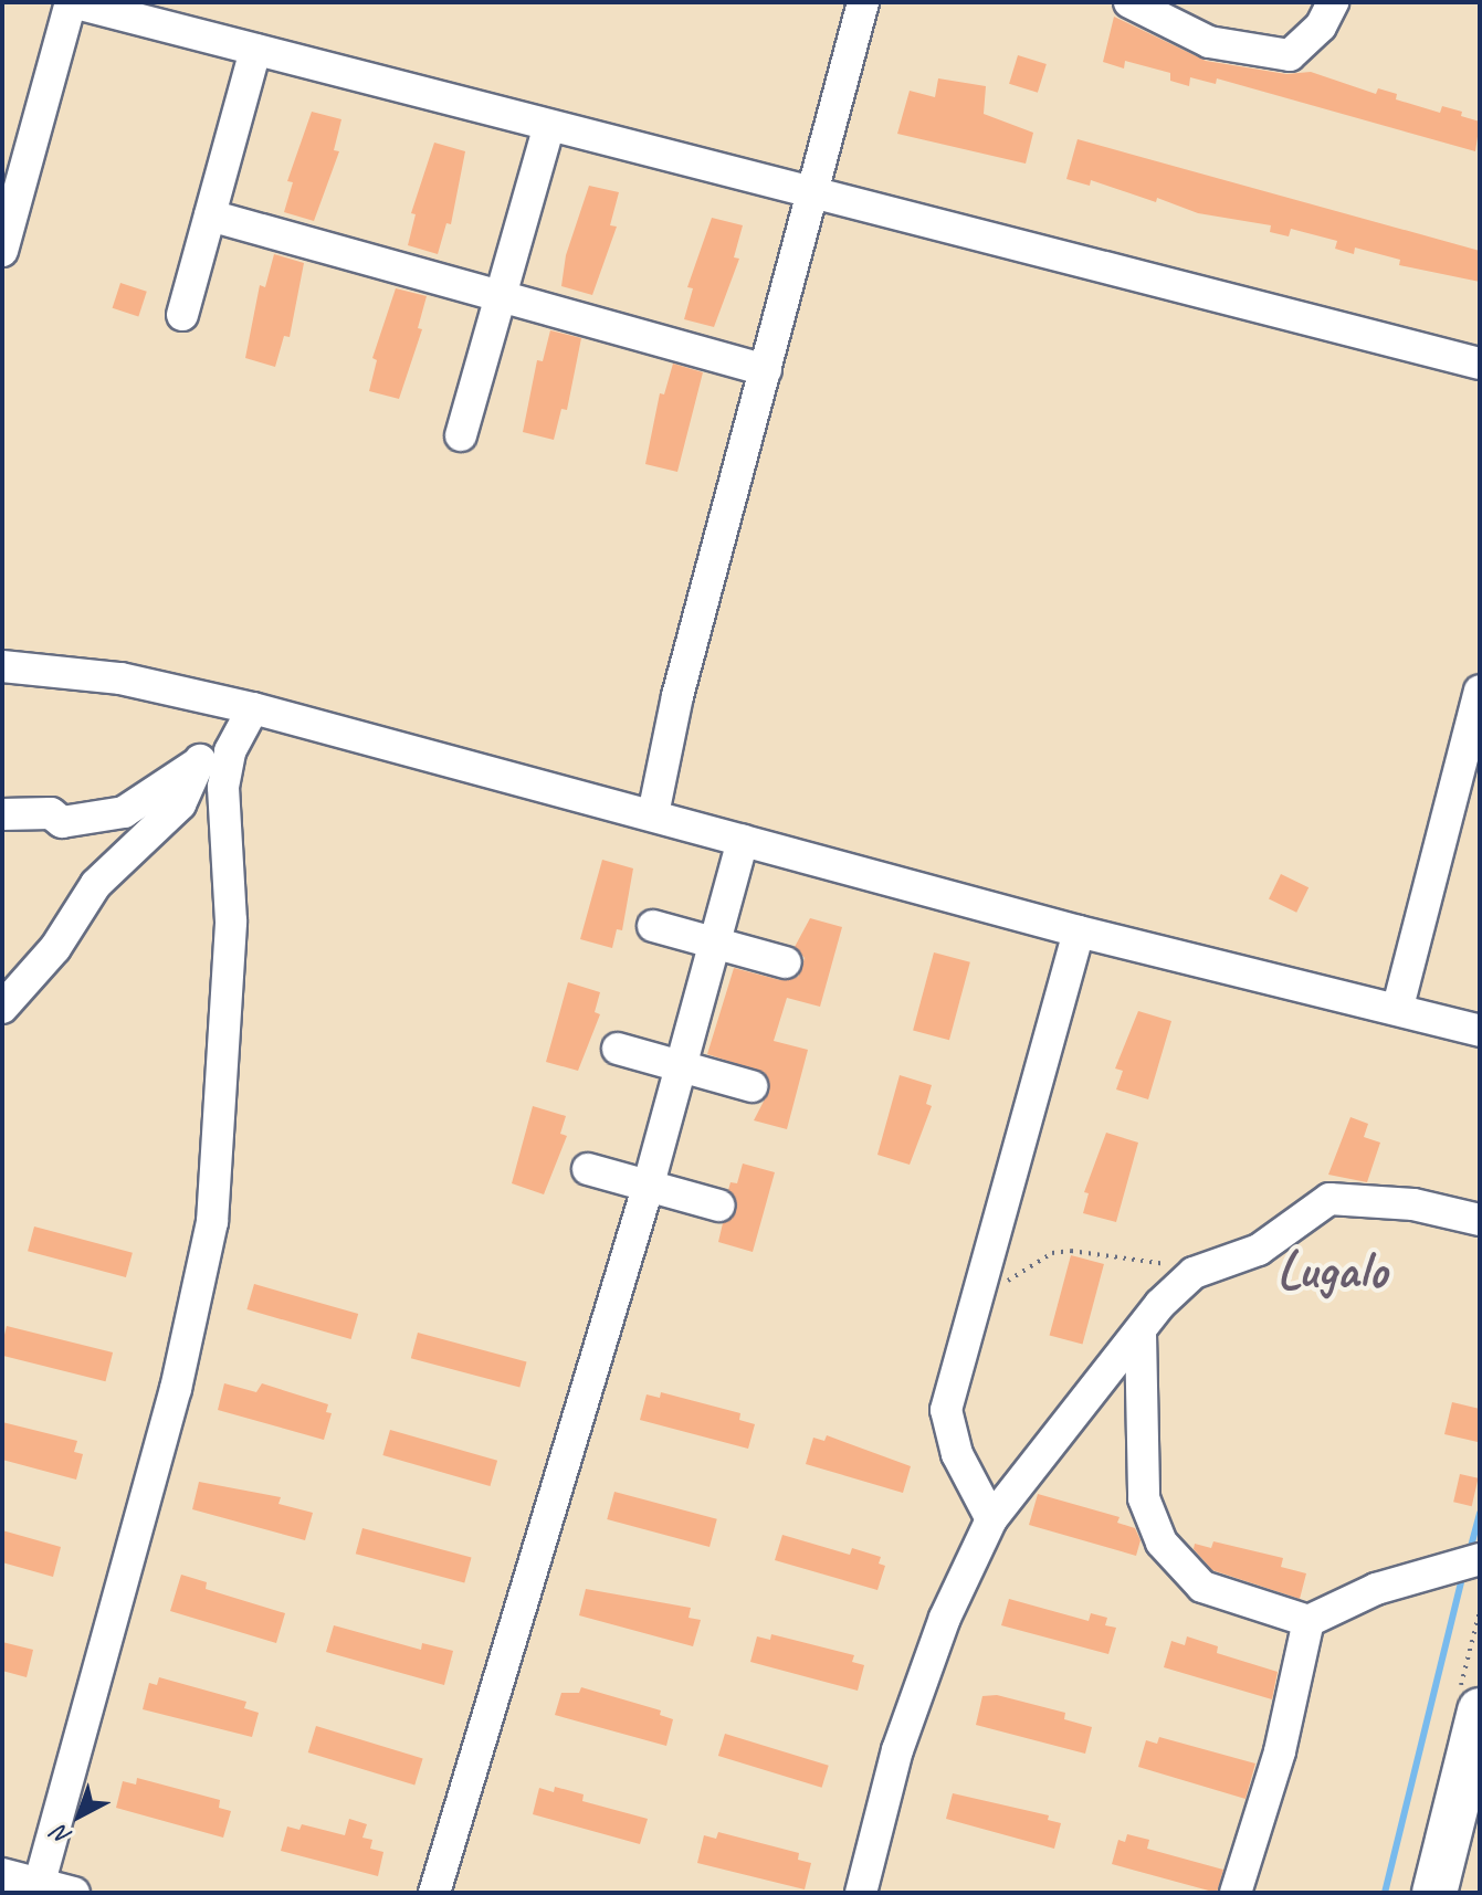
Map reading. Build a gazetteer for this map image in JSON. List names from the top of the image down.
{
  "districts": ["Lugalo"],
  "north": "bottom left"
}
